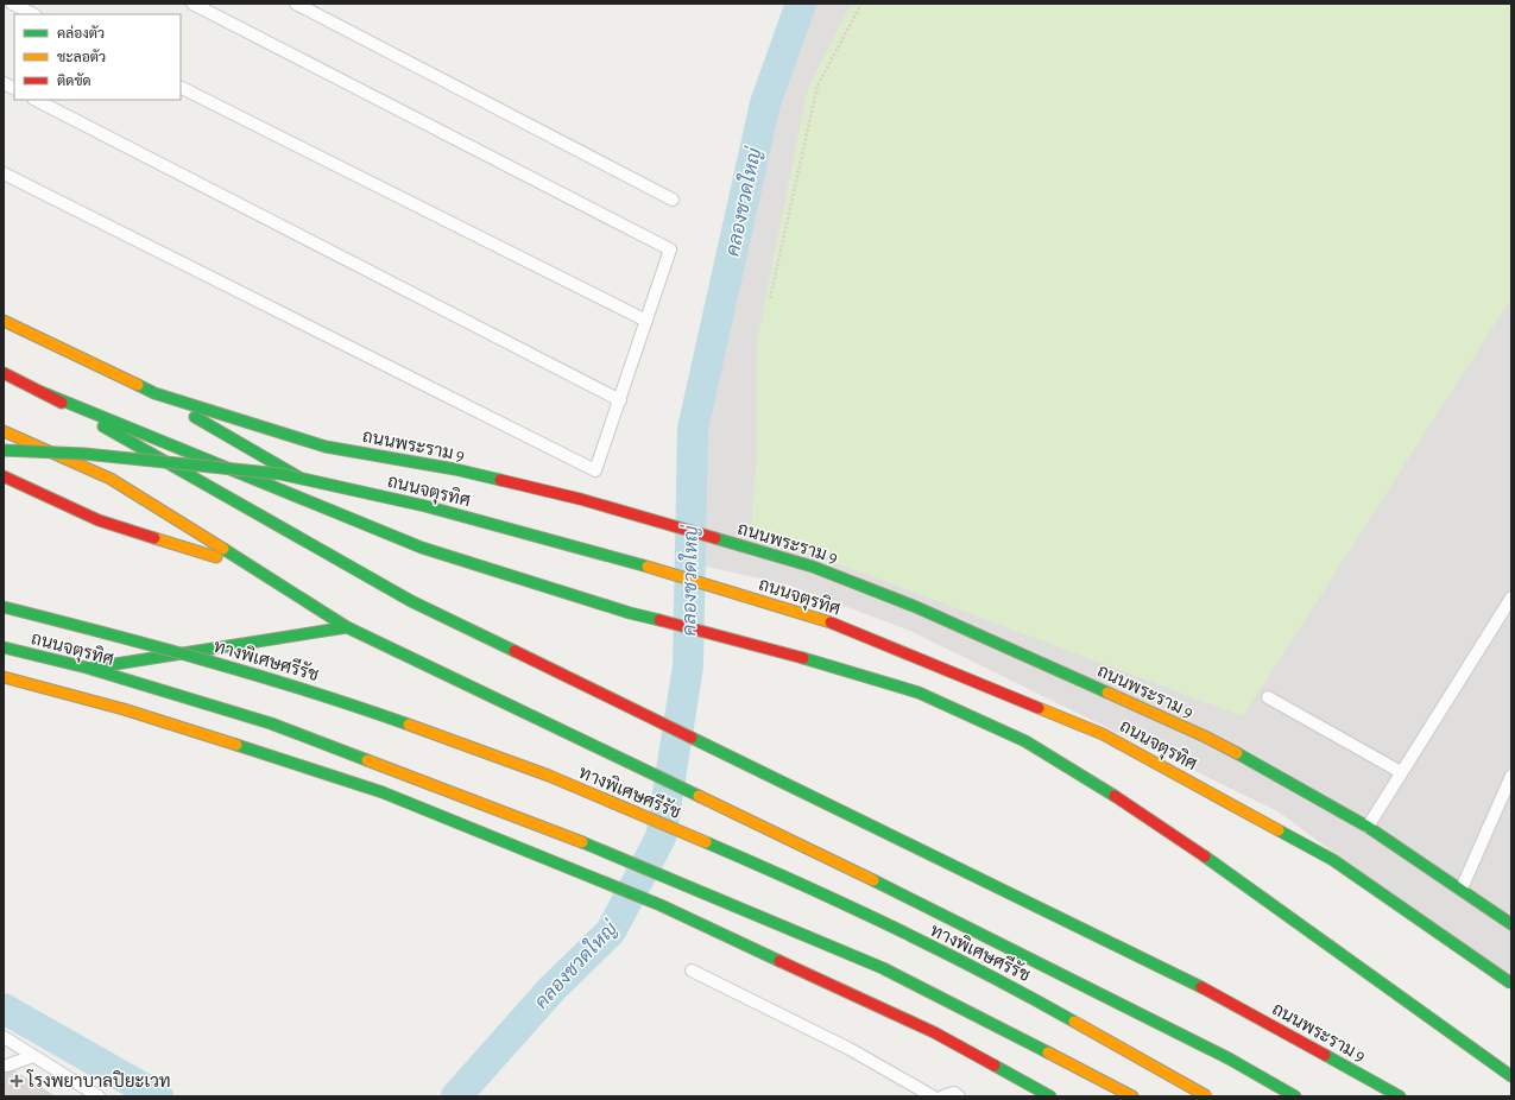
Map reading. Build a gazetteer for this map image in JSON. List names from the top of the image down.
{
  "streets": {
    "main road": ["ถนนพระราม 9", "ถนนจตุรทิศ", "ทางพิเศษศรีรัช"]
  },
  "water": ["คลองชวดใหญ่"],
  "places": {
    "health": ["โรงพยาบาลปิยะเวท"]
  },
  "legend": ["คล่องตัว", "ชะลอตัว", "ติดขัด"]
}
